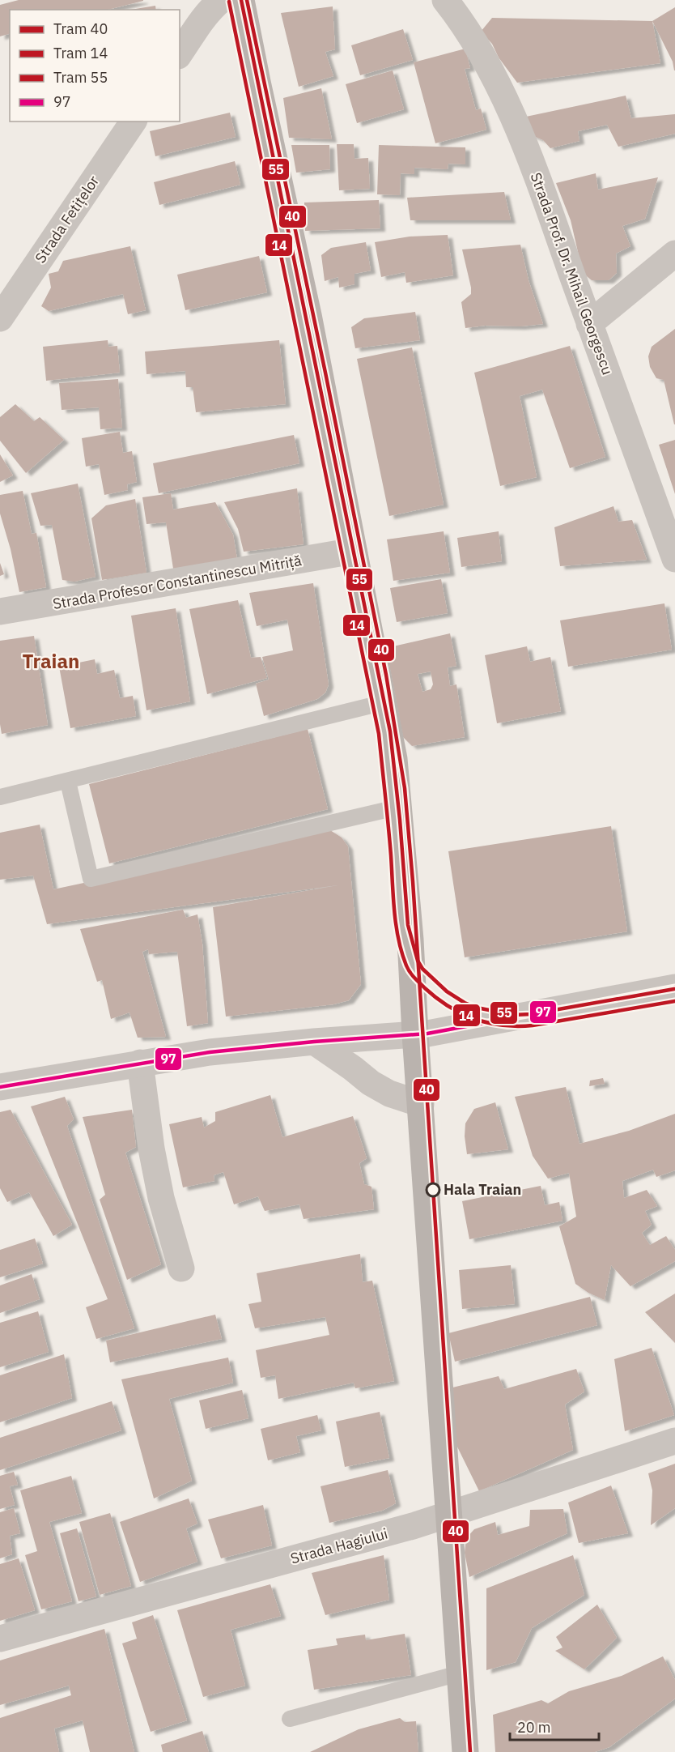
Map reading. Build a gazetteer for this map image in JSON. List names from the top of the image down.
{
  "streets": {
    "street": [
      "Strada Fetițelor",
      "Strada Prof. Dr. Mihail Georgescu",
      "Strada Profesor Constantinescu Mitriță",
      "Strada Hagiului"
    ]
  },
  "districts": ["Traian"],
  "places": ["Hala Traian"],
  "lines": [
    "tram line 40",
    "tram line 55",
    "tram line 14",
    "transit line 97"
  ],
  "legend": [
    "Tram 40",
    "Tram 14",
    "Tram 55",
    "97"
  ],
  "scale_bar": "20 m"
}
